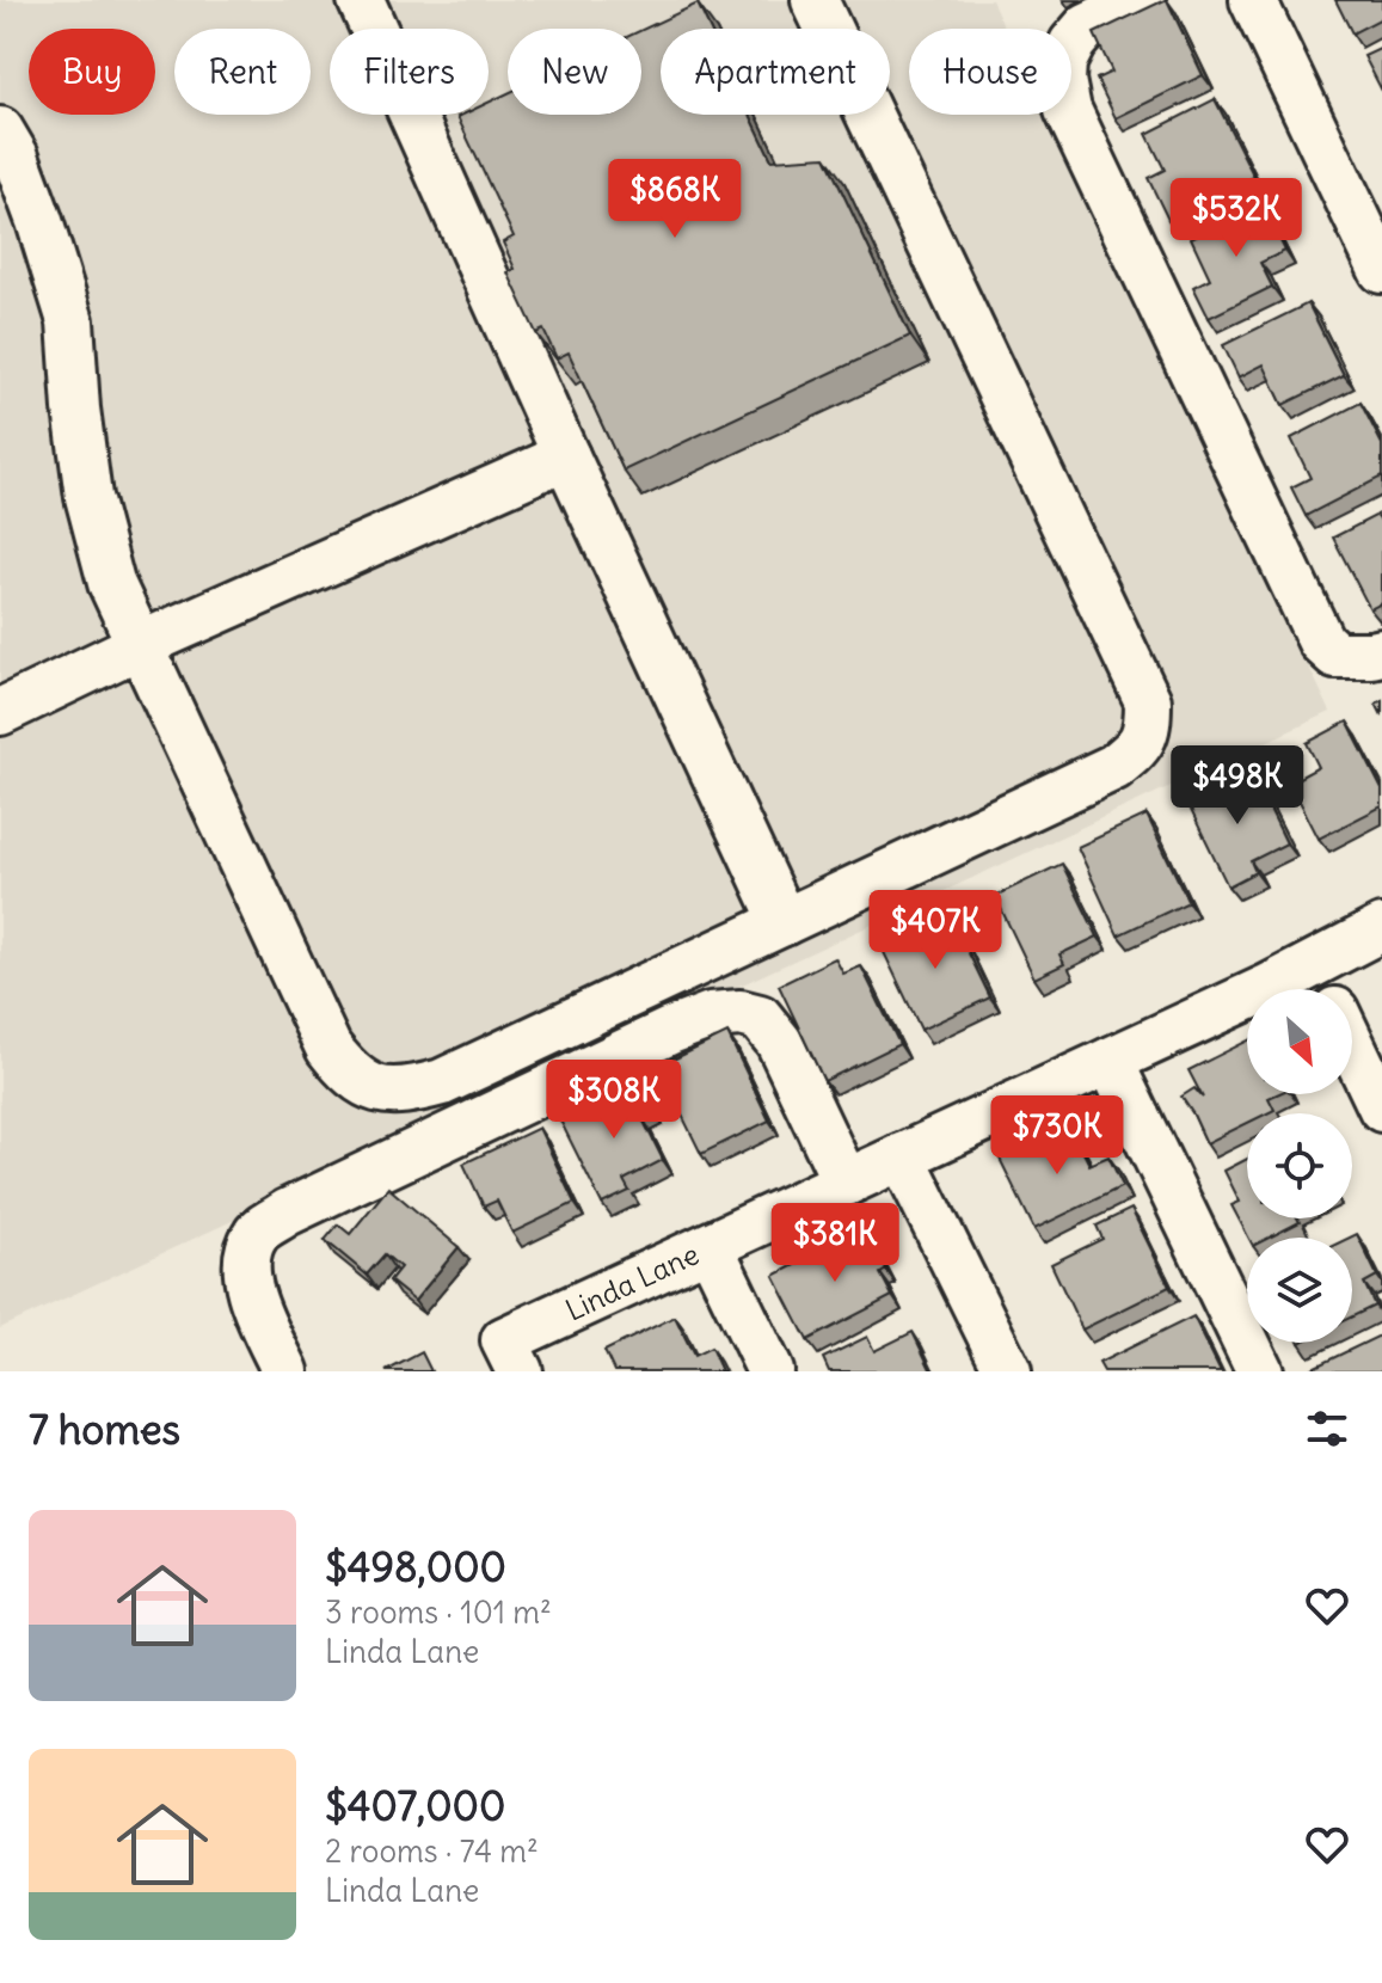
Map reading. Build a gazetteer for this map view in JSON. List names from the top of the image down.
{
  "streets": {
    "street": ["Linda Lane"]
  },
  "north": "bottom right",
  "page": {
    "chip": [
      "Buy",
      "Rent",
      "Filters",
      "New",
      "Apartment",
      "House"
    ],
    "price": [
      "$868K",
      "$532K",
      "$498K",
      "$407K",
      "$308K",
      "$730K",
      "$381K"
    ],
    "heading": "7 homes",
    "list": [
      {
        "name": "$498,000",
        "note": "3 rooms · 101 m² · Linda Lane"
      },
      {
        "name": "$407,000",
        "note": "2 rooms · 74 m² · Linda Lane"
      }
    ]
  }
}
